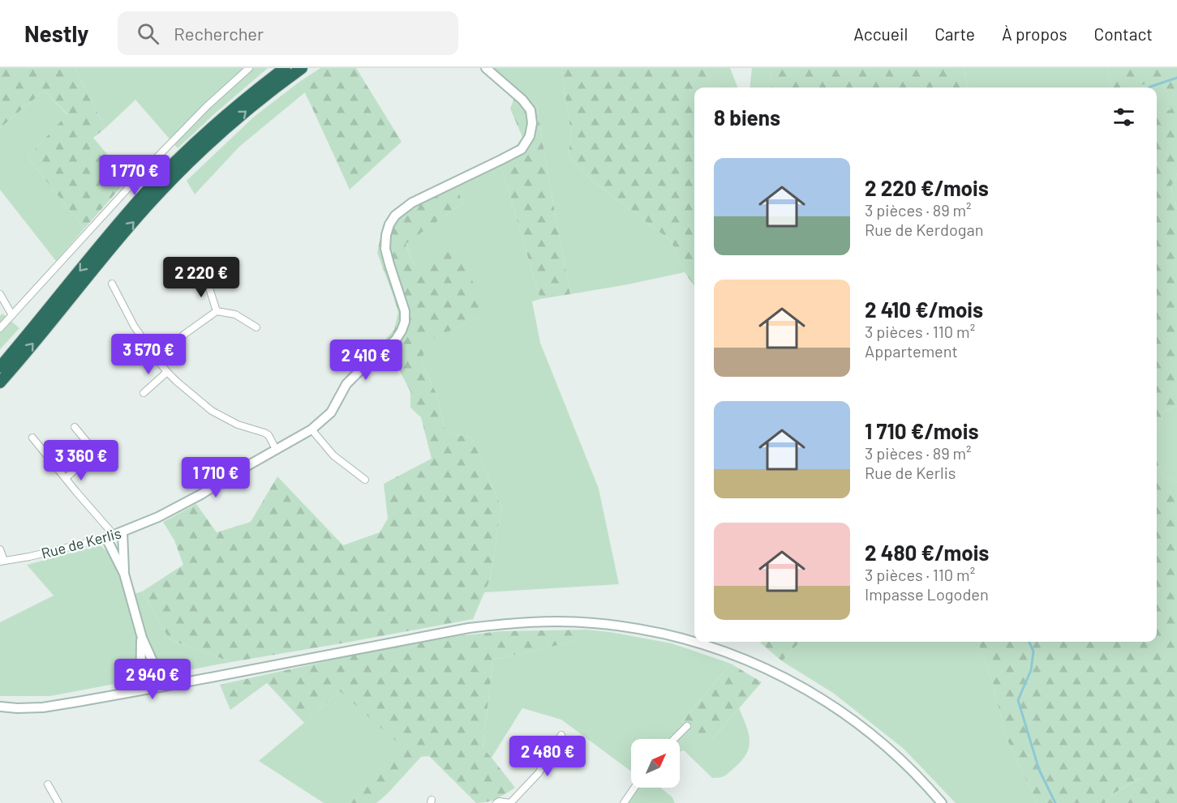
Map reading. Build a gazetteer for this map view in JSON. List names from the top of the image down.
{
  "streets": {
    "main road": ["Rue de Kerlis"]
  },
  "north": "top right",
  "page": {
    "header": "Nestly",
    "search": "Rechercher",
    "nav": [
      "Accueil",
      "Carte",
      "À propos",
      "Contact"
    ],
    "heading": "8 biens",
    "list": [
      {
        "name": "2 220 €/mois",
        "note": "3 pièces · 89 m² · Rue de Kerdogan"
      },
      {
        "name": "2 410 €/mois",
        "note": "3 pièces · 110 m² · Appartement"
      },
      {
        "name": "1 710 €/mois",
        "note": "3 pièces · 89 m² · Rue de Kerlis"
      },
      {
        "name": "2 480 €/mois",
        "note": "3 pièces · 110 m² · Impasse Logoden"
      }
    ],
    "price": [
      "1 770 €",
      "2 220 €",
      "3 570 €",
      "2 410 €",
      "3 360 €",
      "1 710 €",
      "2 940 €",
      "2 480 €"
    ]
  }
}
